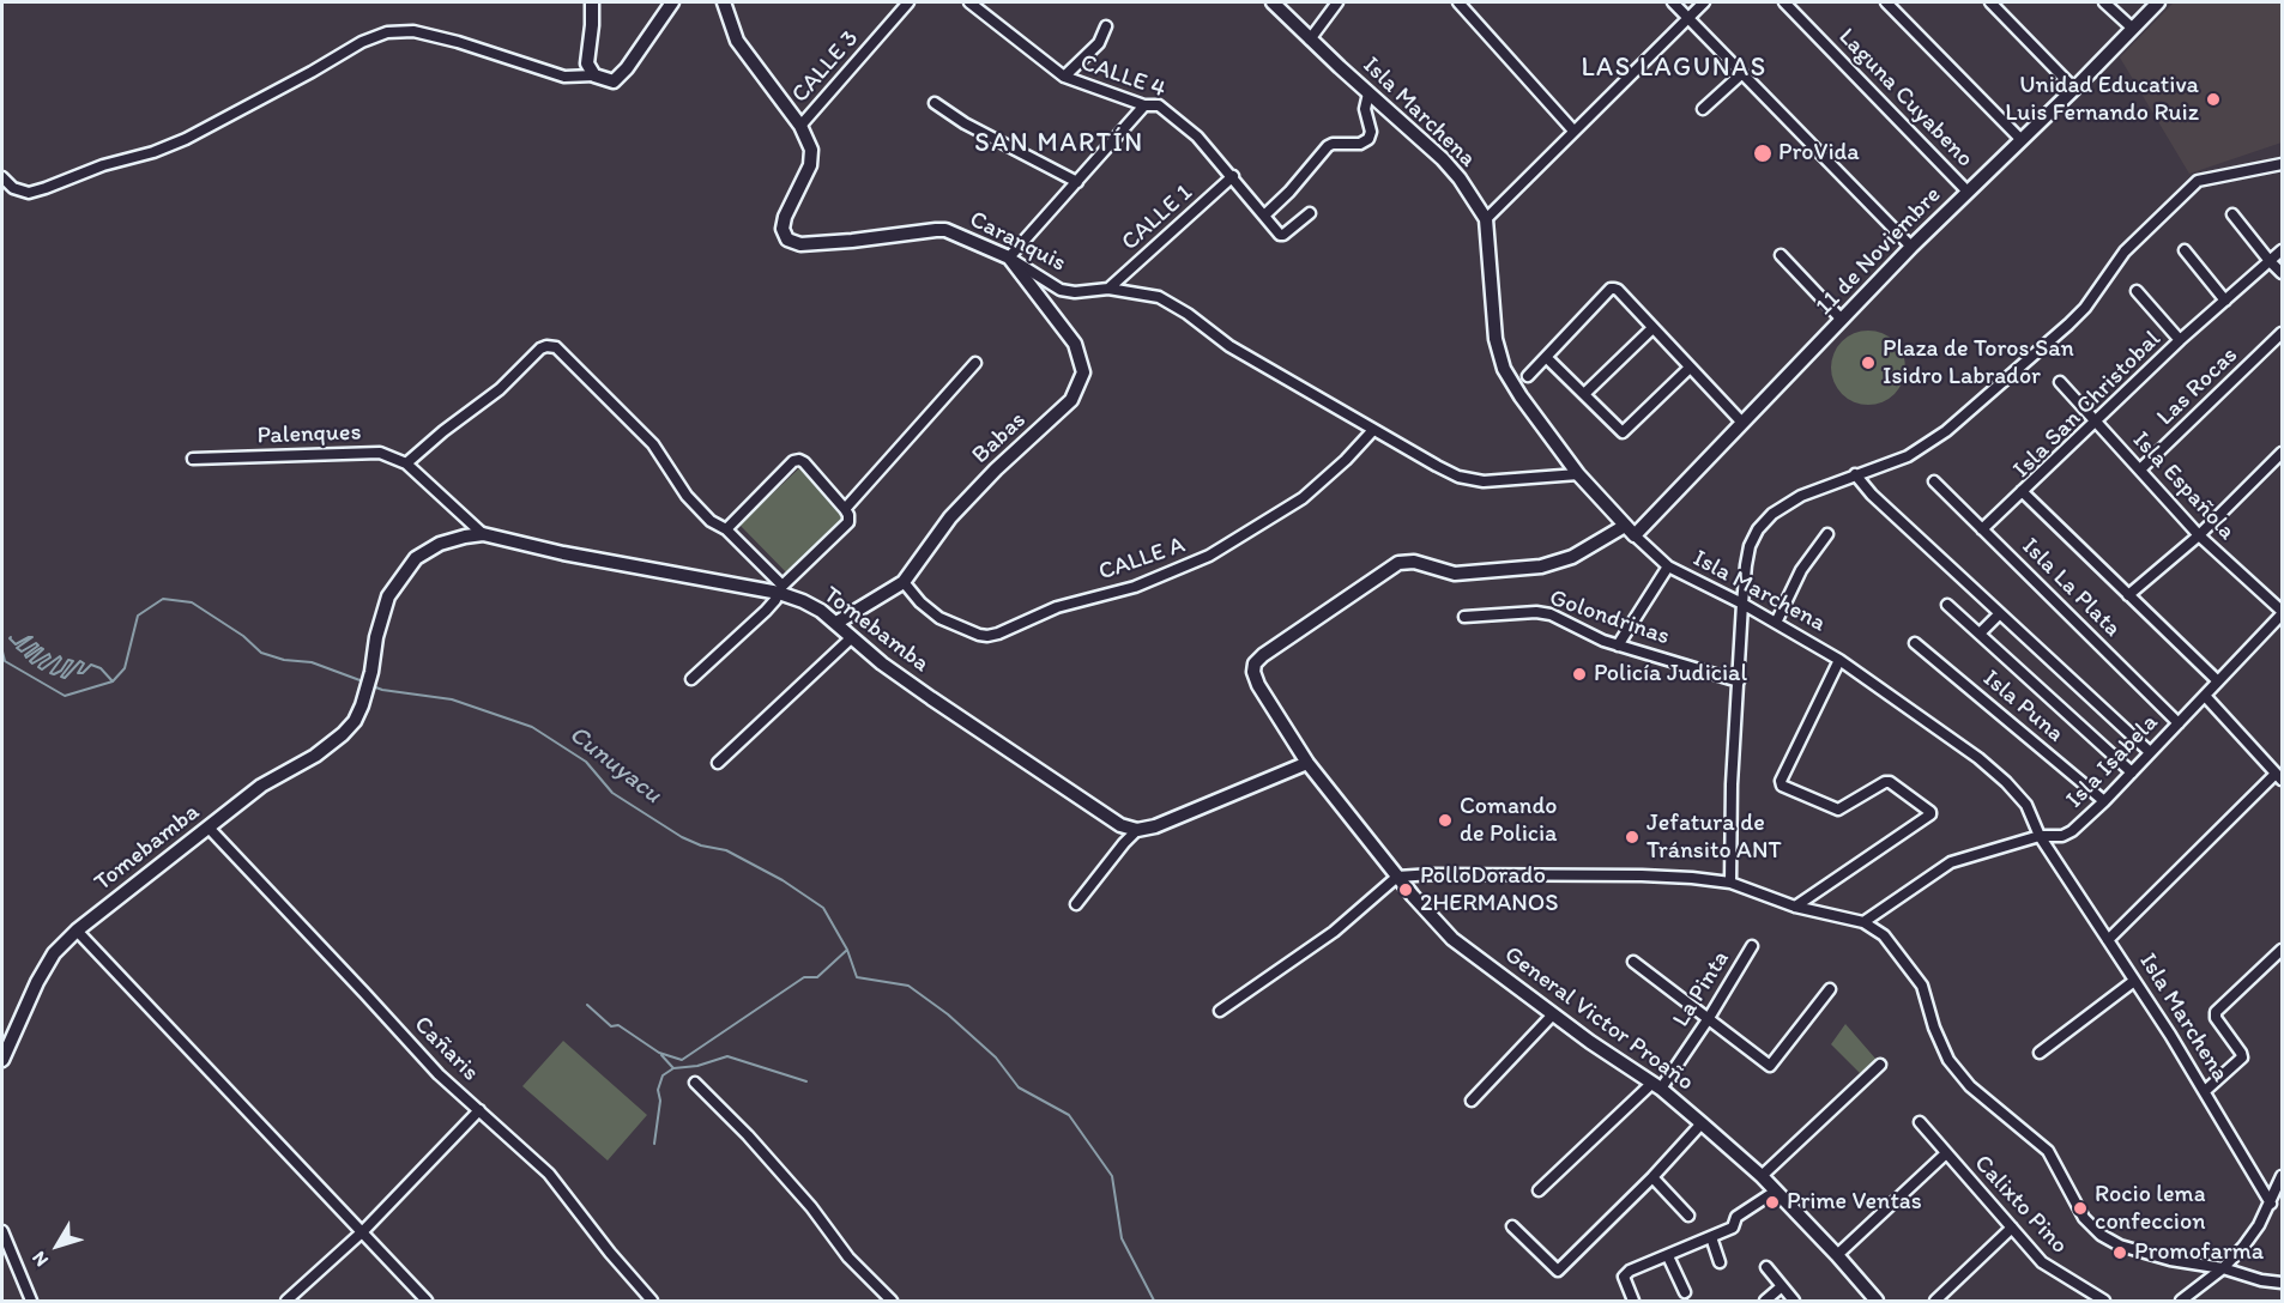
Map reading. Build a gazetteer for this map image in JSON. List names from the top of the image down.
{
  "streets": {
    "street": [
      "CALLE 3",
      "CALLE 4",
      "Laguna Cuyabeno",
      "Isla Marchena",
      "CALLE 1",
      "Caranquis",
      "11 de Noviembre",
      "Las Rocas",
      "Isla San Christobal",
      "Palenques",
      "Babas",
      "Isla Española",
      "CALLE A",
      "Isla La Plata",
      "Golondrinas",
      "Tomebamba",
      "Isla Puna",
      "Isla Isabela",
      "La Pinta",
      "General Victor Proaño",
      "Cañaris",
      "Calixto Pino"
    ]
  },
  "crossings": [
    ["CALLE 3", "Caranquis"],
    ["CALLE 4", "CALLE 1"],
    ["Laguna Cuyabeno", "11 de Noviembre"],
    ["Isla Marchena", "Caranquis"],
    ["Isla Marchena", "11 de Noviembre"],
    ["Isla Marchena", "Isla Isabela"],
    ["CALLE 1", "Caranquis"],
    ["Caranquis", "Babas"],
    ["Caranquis", "CALLE A"],
    ["11 de Noviembre", "General Victor Proaño"],
    ["Las Rocas", "Isla Española"],
    ["Isla San Christobal", "Isla Española"],
    ["Isla San Christobal", "Isla Isabela"],
    ["Palenques", "Tomebamba"],
    ["Babas", "CALLE A"],
    ["Babas", "Tomebamba"],
    ["Isla Española", "Isla Isabela"],
    ["Isla La Plata", "Isla Isabela"],
    ["Tomebamba", "Cañaris"],
    ["Isla Puna", "Isla Isabela"],
    ["La Pinta", "General Victor Proaño"]
  ],
  "districts": ["LAS LAGUNAS", "SAN MARTÍN"],
  "water": ["Cunuyacu"],
  "places": [
    "Unidad Educativa Luis Fernando Ruiz",
    "ProVida",
    "Plaza de Toros San Isidro Labrador",
    "Policía Judicial",
    "Comando de Policia",
    "Jefatura de Tránsito ANT",
    "PolloDorado 2HERMANOS",
    "Prime Ventas",
    "Rocio lema confeccion",
    "Promofarma"
  ],
  "north": "bottom left"
}
